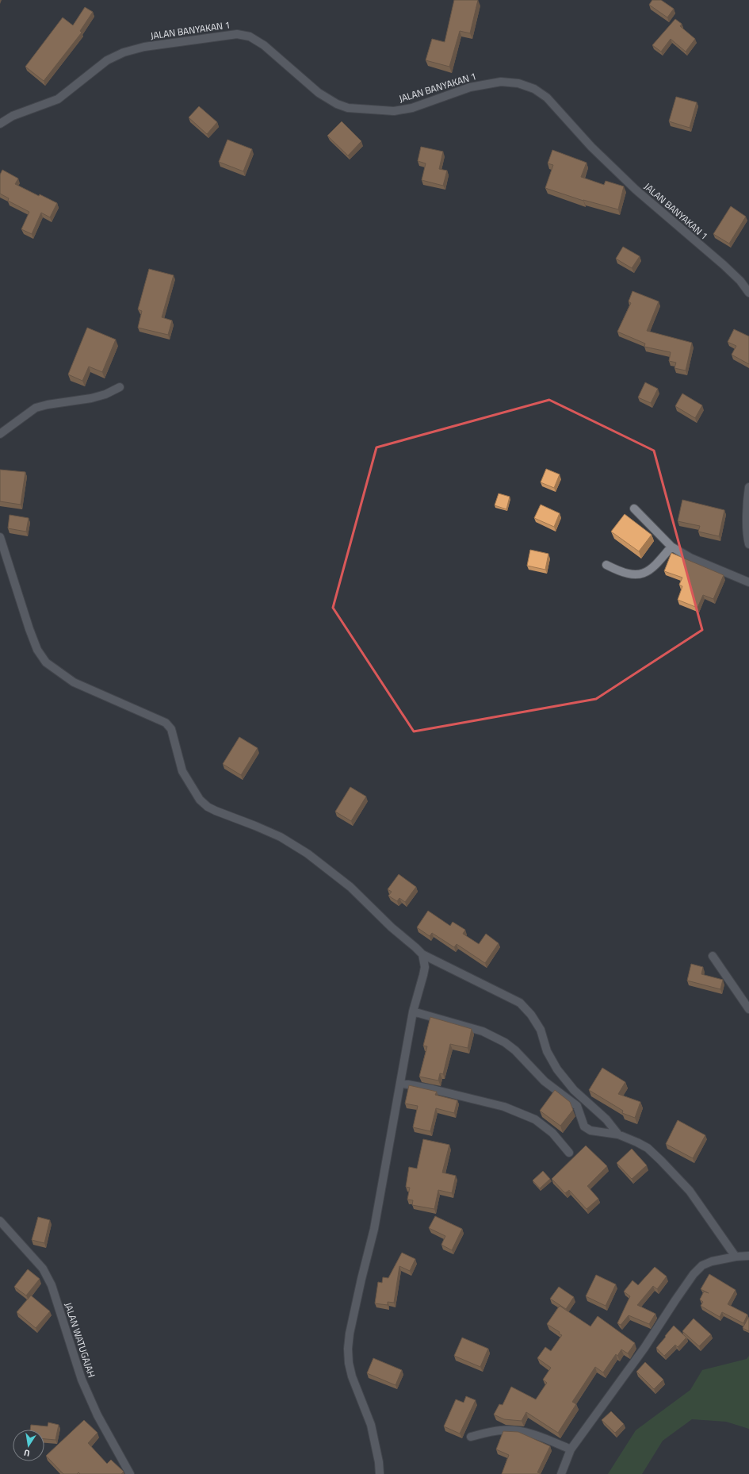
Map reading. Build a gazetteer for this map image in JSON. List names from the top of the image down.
{
  "streets": {
    "street": ["JALAN BANYAKAN 1", "JALAN WATUGAJAH"]
  },
  "north": "bottom"
}
